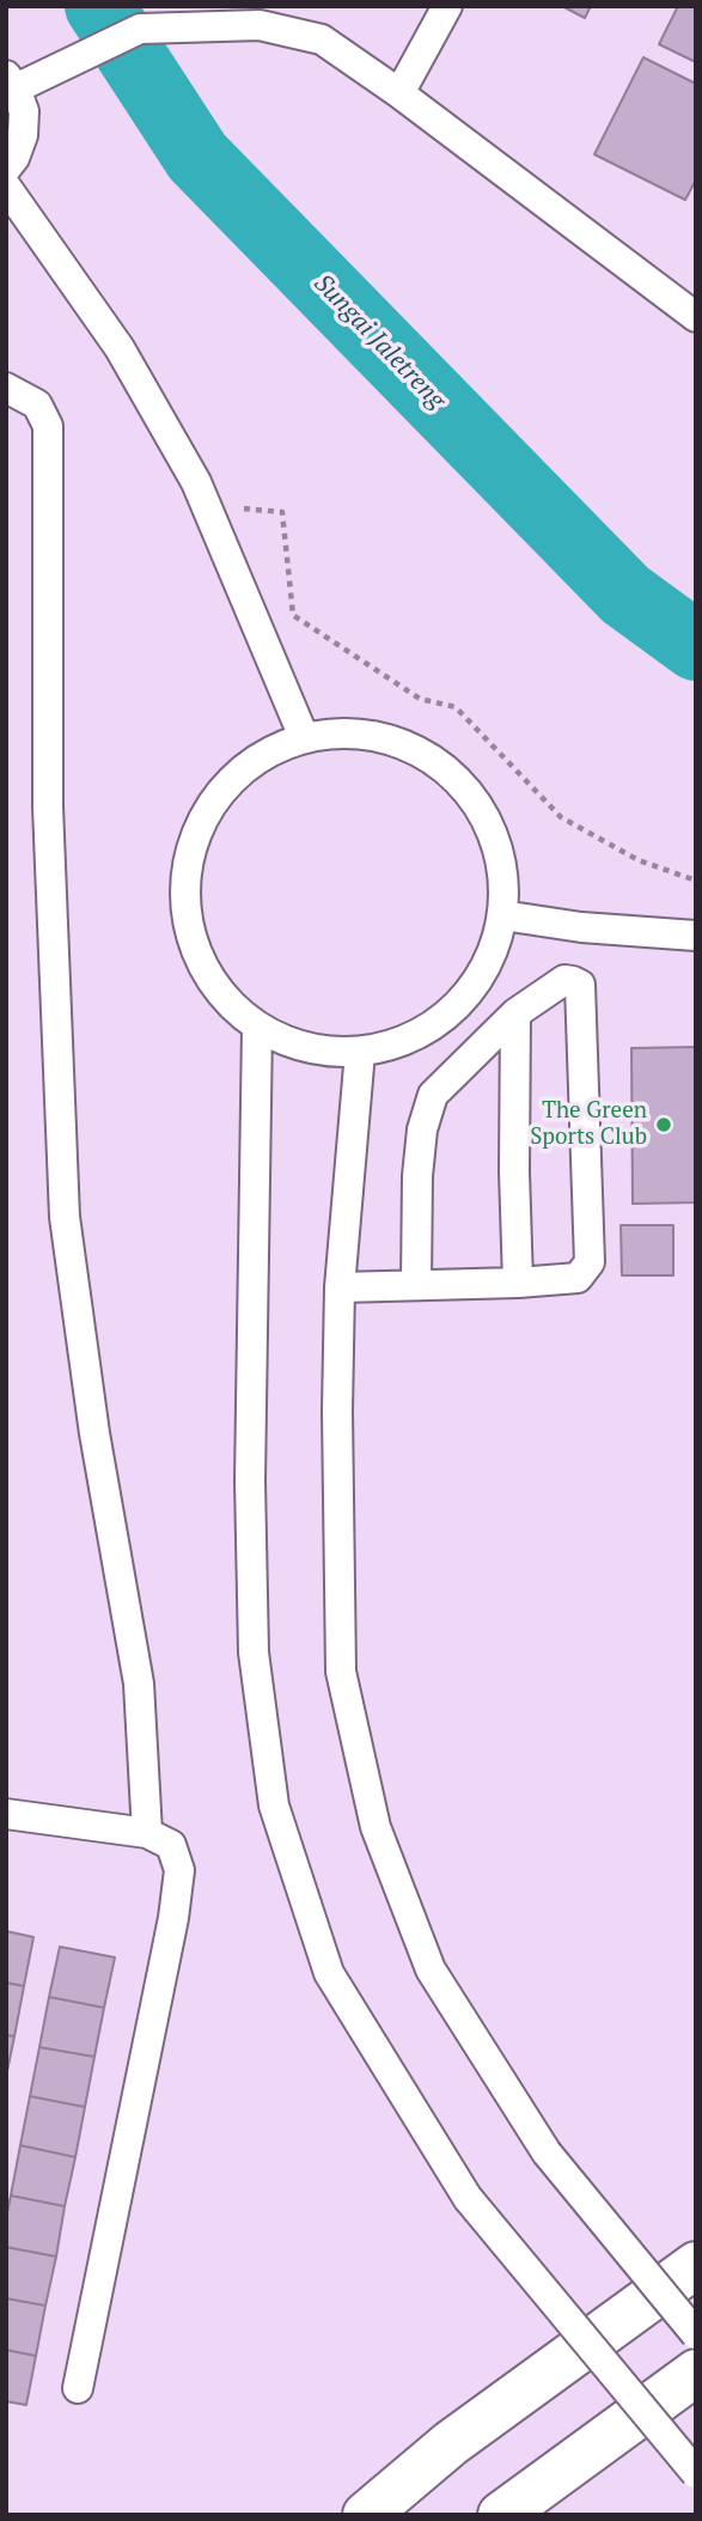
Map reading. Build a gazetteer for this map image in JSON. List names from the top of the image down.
{
  "water": ["Sungai Jaletreng"],
  "places": ["The Green Sports Club"]
}
